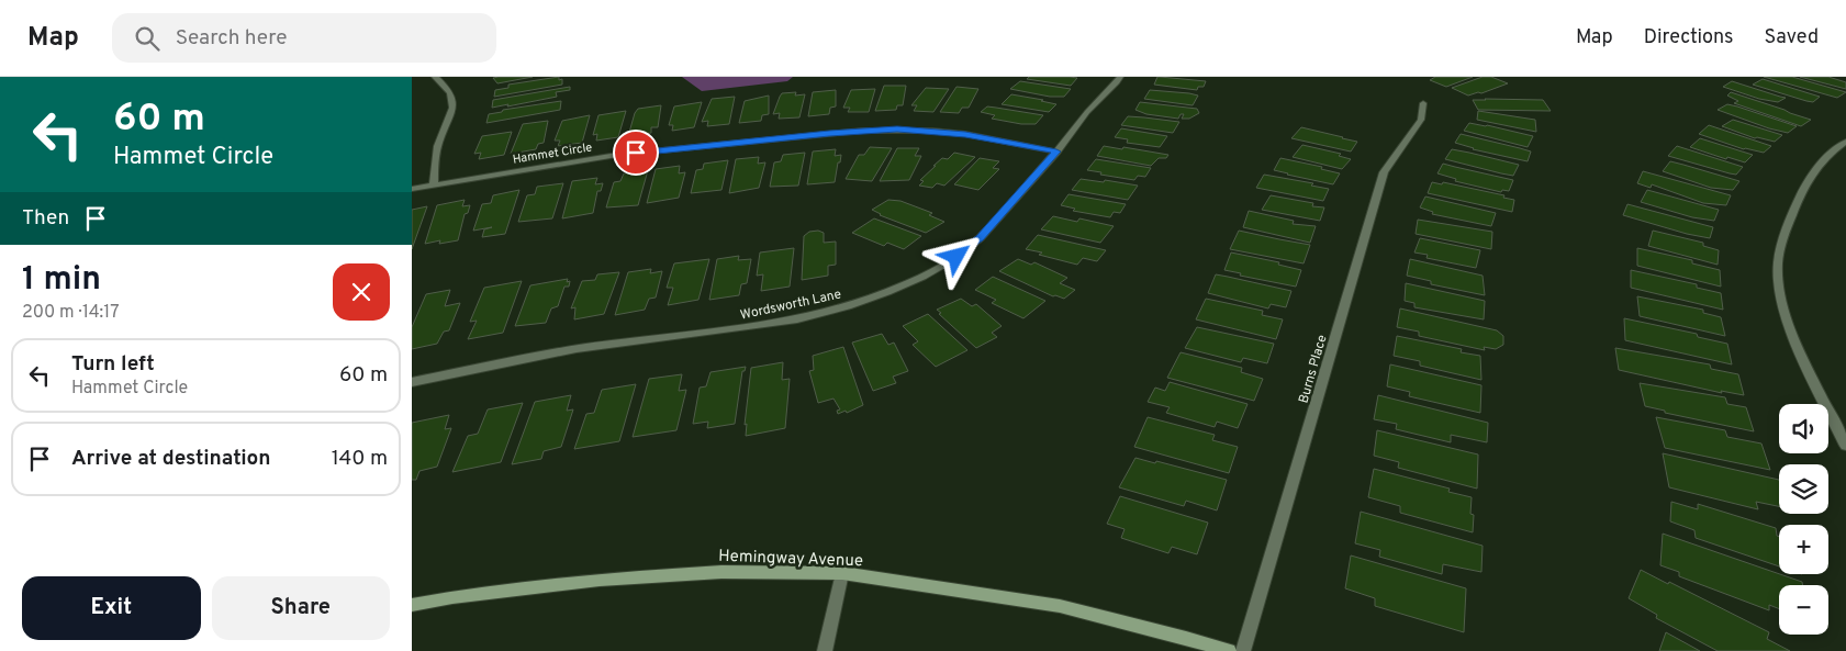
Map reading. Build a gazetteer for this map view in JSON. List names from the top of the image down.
{
  "streets": {
    "main road": ["Hemingway Avenue"],
    "street": ["Hammet Circle", "Wordsworth Lane", "Burns Place"]
  },
  "crossings": [
    ["Hammet Circle", "Wordsworth Lane"]
  ],
  "page": {
    "header": "Map",
    "search": "Search here",
    "nav": ["Map", "Directions", "Saved"],
    "turn": ["60 m", "Hammet Circle"],
    "then": "Then",
    "heading": ["1 min", "200 m · 14:17"],
    "list": [
      {
        "name": "Turn left",
        "note": "Hammet Circle",
        "value": "60 m"
      },
      {
        "name": "Arrive at destination",
        "value": "140 m"
      }
    ],
    "map_buttons": ["+", "−"],
    "buttons": ["Exit", "Share"]
  }
}
